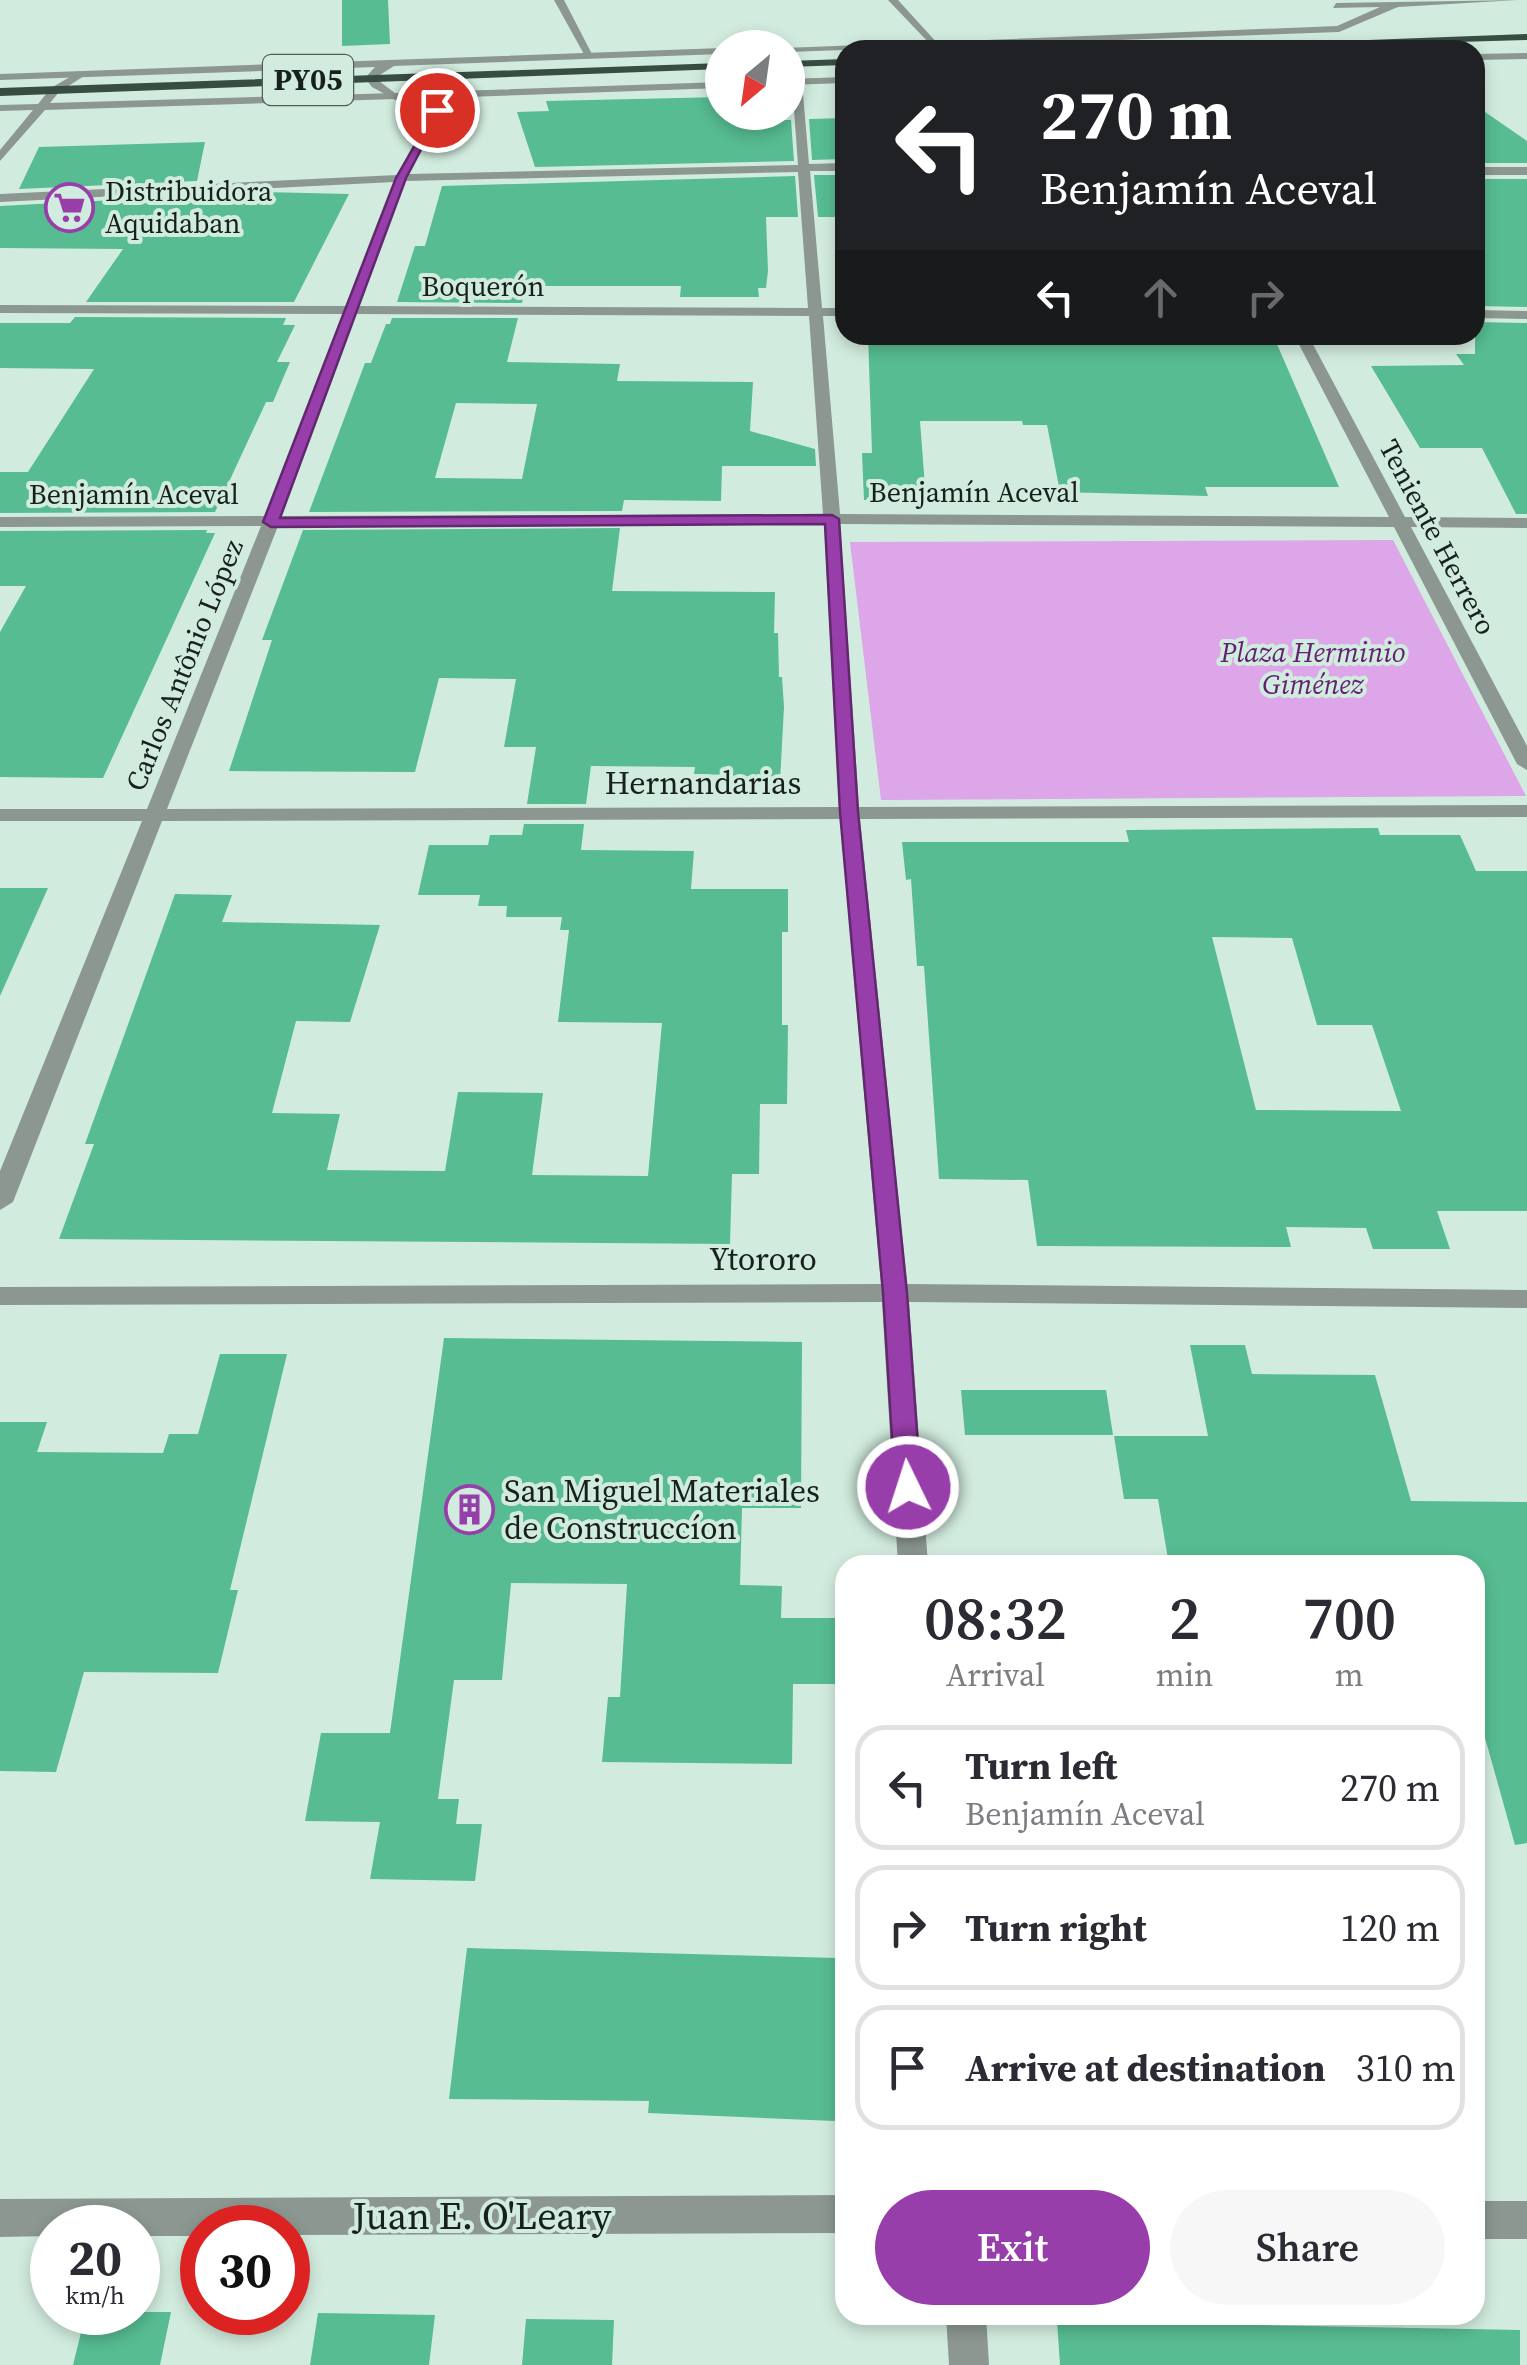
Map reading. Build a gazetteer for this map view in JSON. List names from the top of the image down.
{
  "streets": {
    "highway": ["PY05"],
    "street": [
      "Boquerón",
      "Benjamín Aceval",
      "Teniente Herrero",
      "Carlos Antônio López",
      "Hernandarias",
      "Ytororo",
      "Juan E. O'Leary"
    ]
  },
  "crossings": [
    ["Boquerón", "Carlos Antônio López"],
    ["Benjamín Aceval", "Teniente Herrero"],
    ["Benjamín Aceval", "Carlos Antônio López"],
    ["Carlos Antônio López", "Hernandarias"]
  ],
  "parks": ["Plaza Herminio Giménez"],
  "places": {
    "supermarket": ["Distribuidora Aquidaban"],
    "building": ["San Miguel Materiales de Construccíon"]
  },
  "north": "bottom left",
  "page": {
    "turn": ["270 m", "Benjamín Aceval"],
    "eta": [
      "08:32",
      "Arrival",
      "2",
      "min",
      "700",
      "m"
    ],
    "list": [
      {
        "name": "Turn left",
        "note": "Benjamín Aceval",
        "value": "270 m"
      },
      {
        "name": "Turn right",
        "value": "120 m"
      },
      {
        "name": "Arrive at destination",
        "value": "310 m"
      }
    ],
    "buttons": ["Exit", "Share"],
    "speed": "20 km/h",
    "limit": "30"
  }
}
